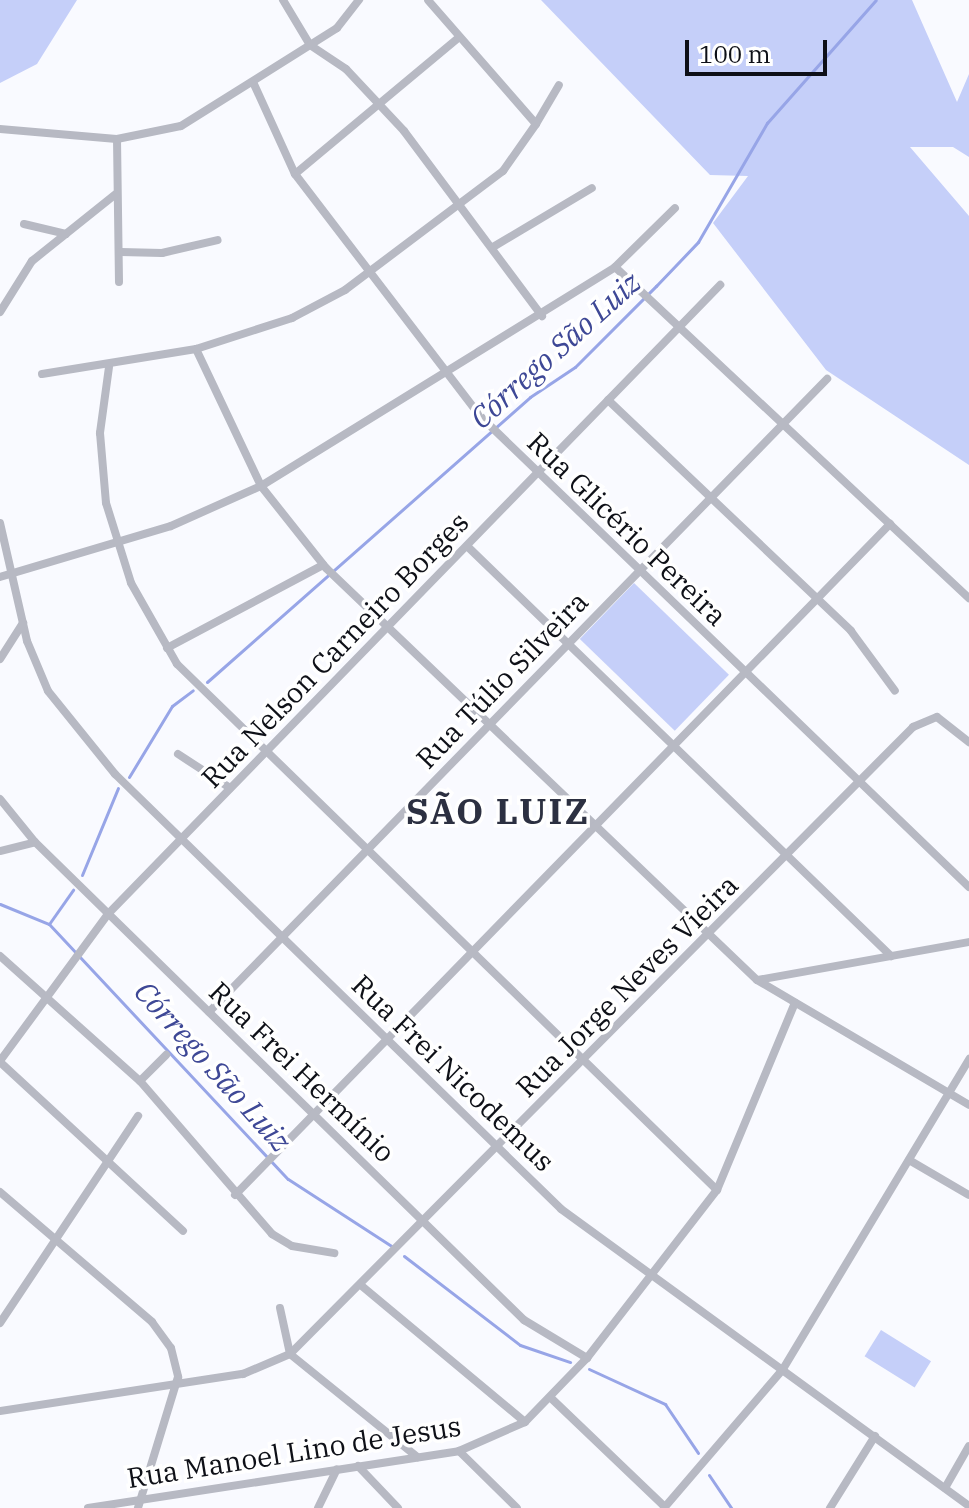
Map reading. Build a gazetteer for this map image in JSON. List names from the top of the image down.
{
  "streets": {
    "street": [
      "Rua Glicério Pereira",
      "Rua Nelson Carneiro Borges",
      "Rua Túlio Silveira",
      "Rua Jorge Neves Vieira",
      "Rua Frei Hermínio",
      "Rua Frei Nicodemus",
      "Rua Manoel Lino de Jesus"
    ]
  },
  "crossings": [
    ["Rua Glicério Pereira", "Rua Nelson Carneiro Borges"],
    ["Rua Glicério Pereira", "Rua Túlio Silveira"],
    ["Rua Glicério Pereira", "Rua Jorge Neves Vieira"],
    ["Rua Nelson Carneiro Borges", "Rua Frei Hermínio"],
    ["Rua Nelson Carneiro Borges", "Rua Frei Nicodemus"],
    ["Rua Túlio Silveira", "Rua Frei Hermínio"],
    ["Rua Túlio Silveira", "Rua Frei Nicodemus"],
    ["Rua Jorge Neves Vieira", "Rua Frei Hermínio"],
    ["Rua Jorge Neves Vieira", "Rua Frei Nicodemus"],
    ["Rua Frei Hermínio", "Rua Manoel Lino de Jesus"],
    ["Rua Frei Nicodemus", "Rua Manoel Lino de Jesus"]
  ],
  "districts": ["SÃO LUIZ"],
  "water": ["Córrego São Luiz"],
  "scale_bar": "100 m"
}
